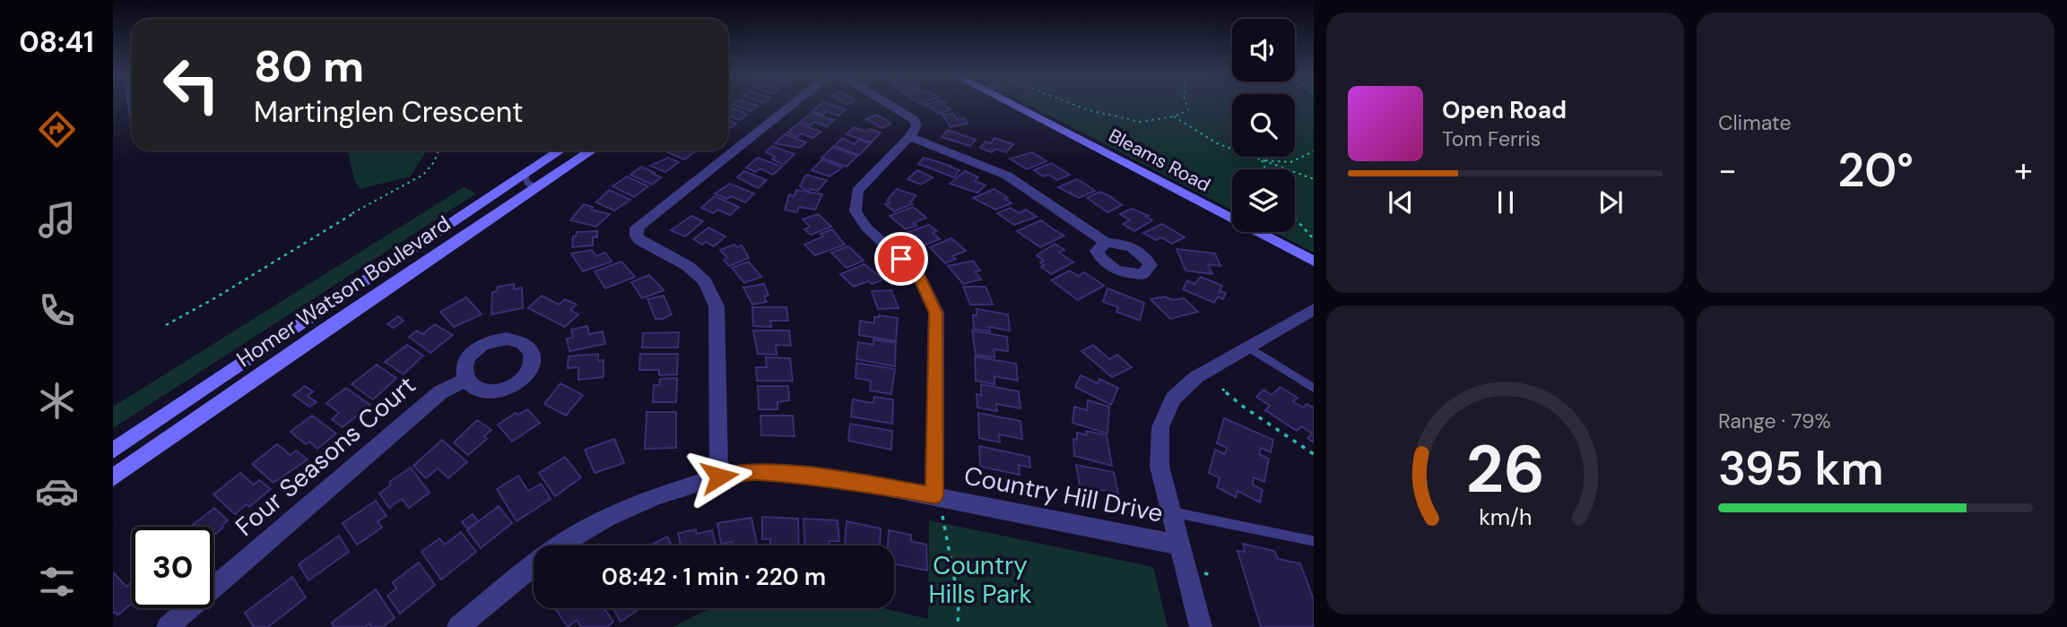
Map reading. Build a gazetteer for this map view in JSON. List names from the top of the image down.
{
  "streets": {
    "main road": ["Bleams Road", "Homer Watson Boulevard"],
    "street": ["Four Seasons Court", "Country Hill Drive"]
  },
  "parks": ["Country Hills Park"],
  "page": {
    "tabs": "08:41",
    "tile": [
      "Climate",
      ["Range · 79%", "395 km"]
    ],
    "turn": ["80 m", "Martinglen Crescent"],
    "song": ["Open Road", "Tom Ferris"],
    "heat": ["−", "20°", "+"],
    "limit": "30",
    "trip": "08:42 · 1 min · 220 m",
    "gauge": ["26", "km/h"]
  }
}
